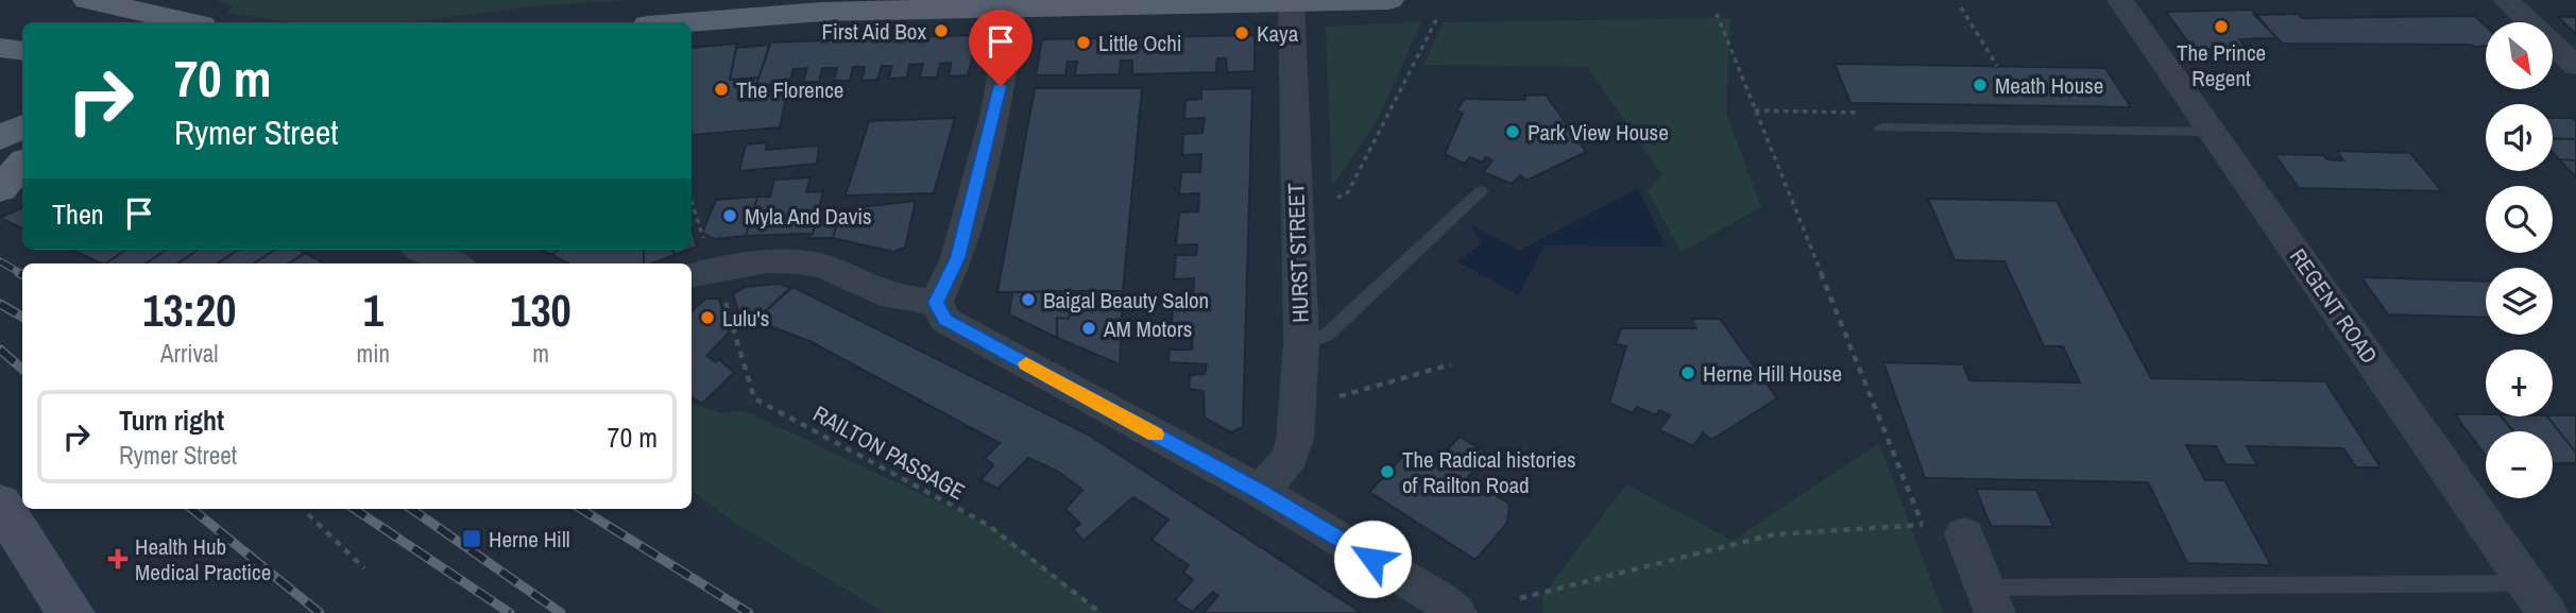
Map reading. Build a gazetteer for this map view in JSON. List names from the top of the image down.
{
  "streets": {
    "street": ["HURST STREET", "REGENT ROAD"],
    "path": ["RAILTON PASSAGE"]
  },
  "places": {
    "other": [
      "The Prince Regent",
      "First Aid Box",
      "Kaya",
      "Little Ochi",
      "Meath House",
      "The Florence",
      "Park View House",
      "Myla And Davis",
      "Baigal Beauty Salon",
      "Lulu's",
      "AM Motors",
      "Herne Hill House",
      "The Radical histories of Railton Road"
    ],
    "transit": ["Herne Hill"],
    "health": ["Health Hub Medical Practice"]
  },
  "north": "bottom right",
  "page": {
    "map_buttons": ["+", "−"],
    "turn": ["70 m", "Rymer Street"],
    "then": "Then",
    "eta": [
      "13:20",
      "Arrival",
      "1",
      "min",
      "130",
      "m"
    ],
    "list": [
      {
        "name": "Turn right",
        "note": "Rymer Street",
        "value": "70 m"
      }
    ]
  }
}
